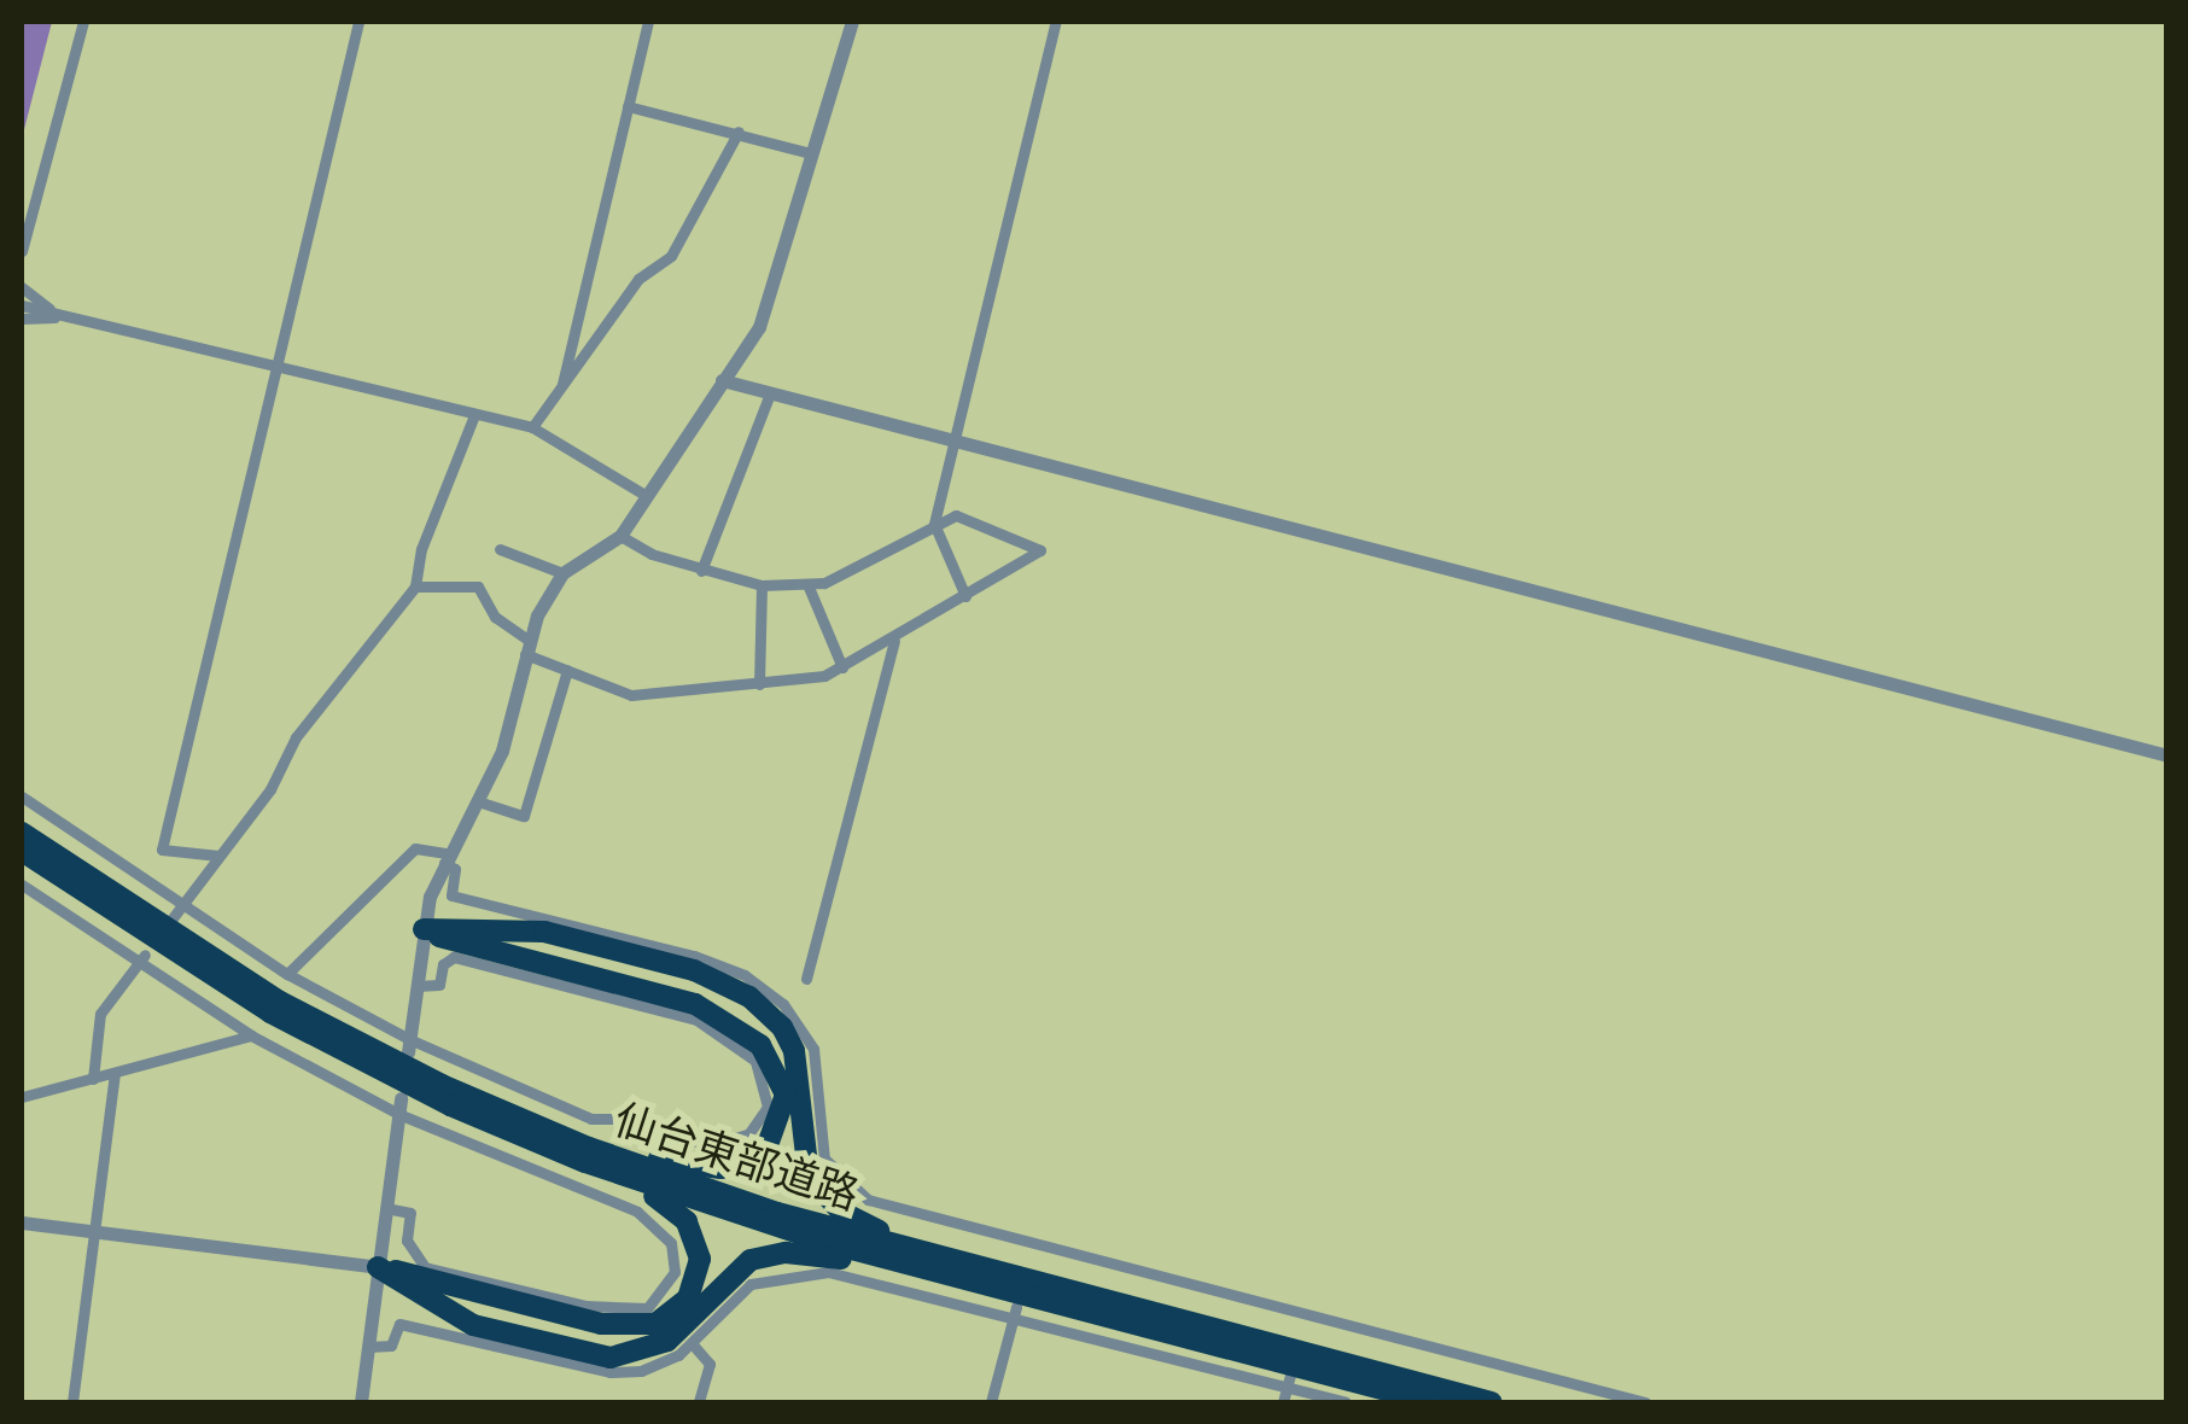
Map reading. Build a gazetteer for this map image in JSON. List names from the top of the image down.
{
  "streets": {
    "highway": ["仙台東部道路"]
  }
}
